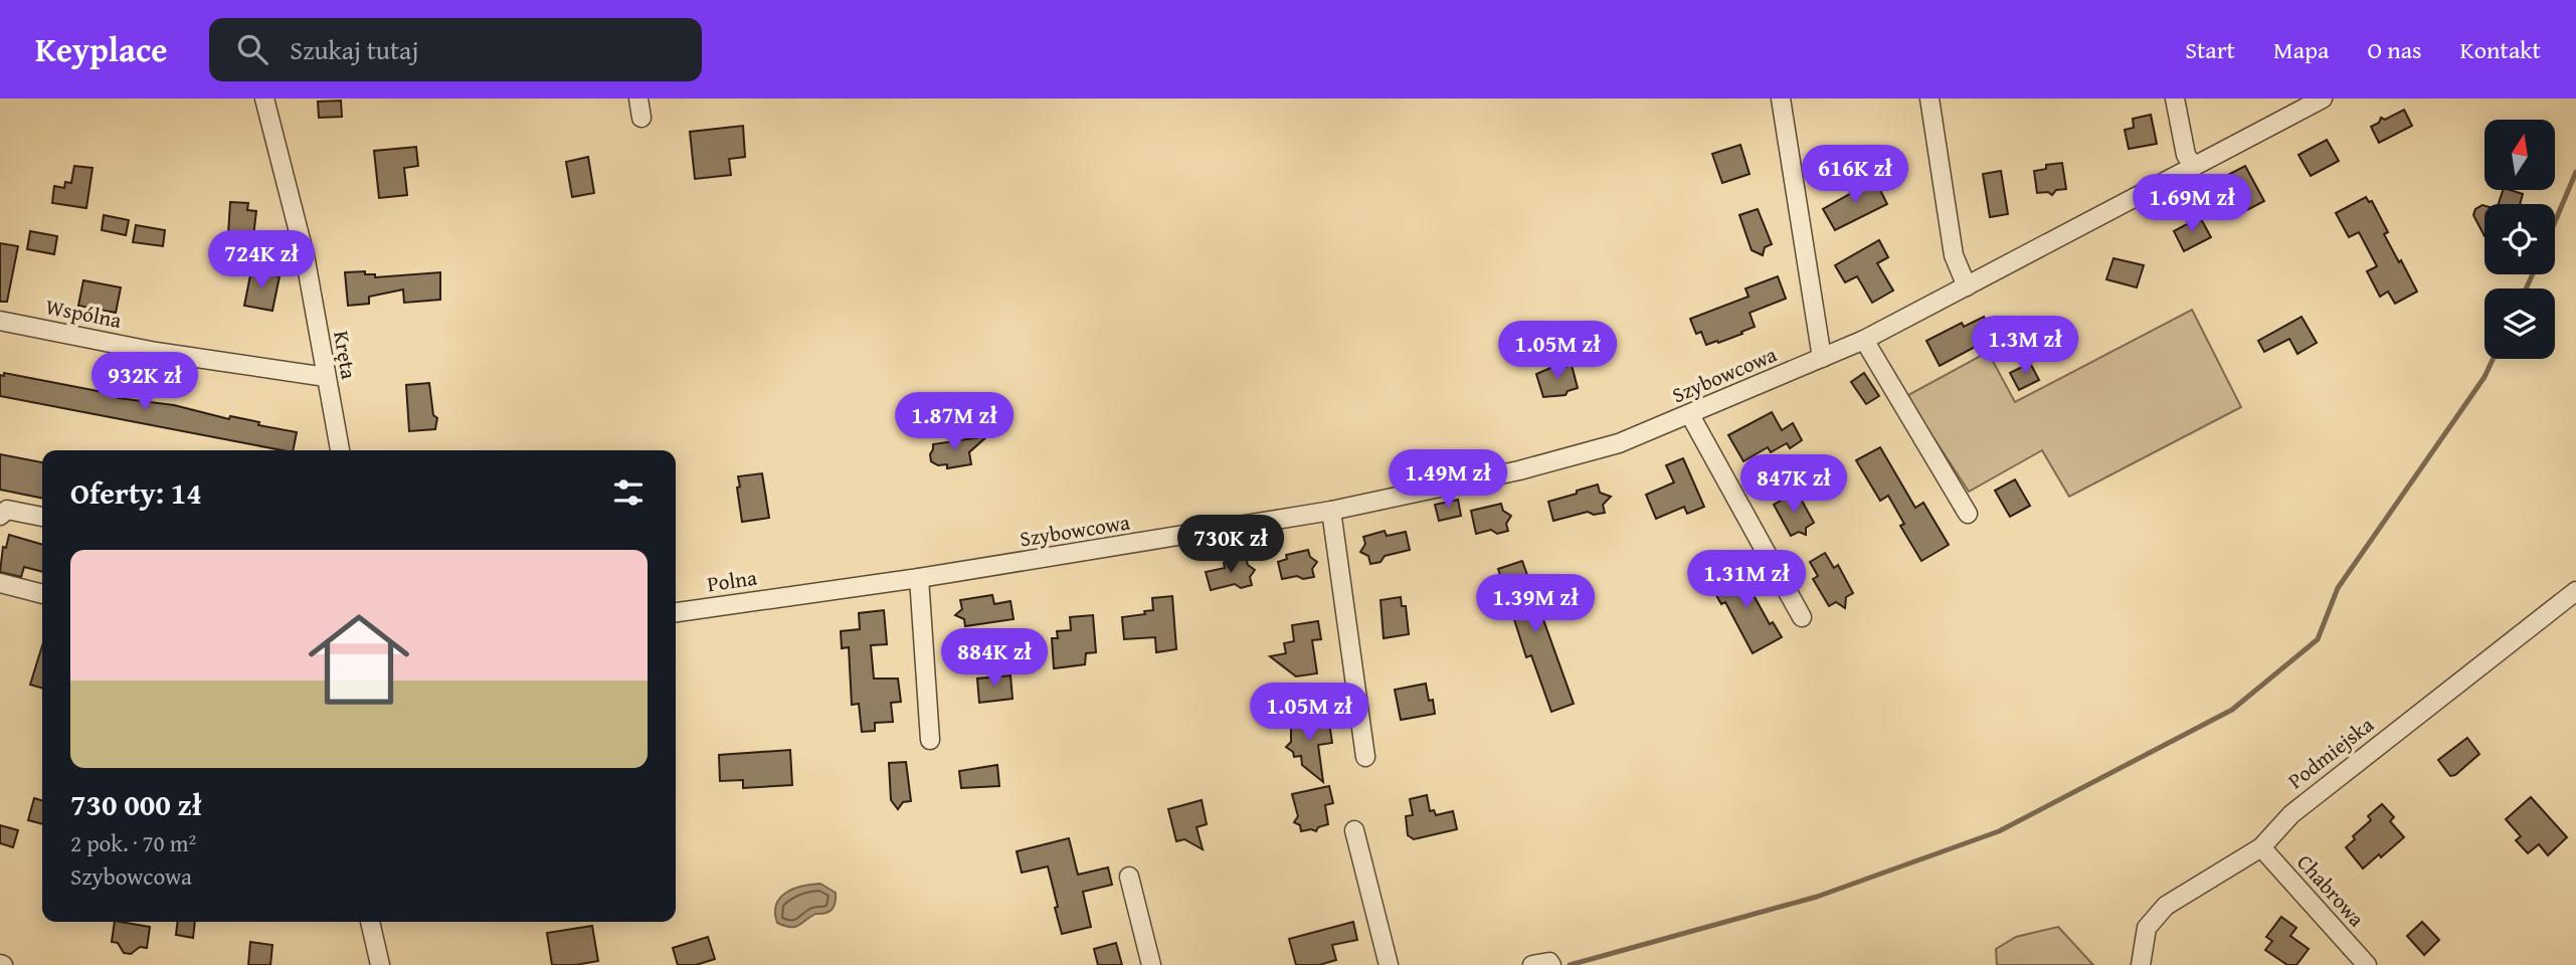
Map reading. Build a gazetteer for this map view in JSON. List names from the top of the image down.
{
  "streets": {
    "street": [
      "Wspólna",
      "Kręta",
      "Szybowcowa",
      "Polna",
      "Podmiejska",
      "Chabrowa"
    ]
  },
  "crossings": [
    ["Wspólna", "Kręta"],
    ["Szybowcowa", "Polna"],
    ["Podmiejska", "Chabrowa"]
  ],
  "north": "top",
  "page": {
    "header": "Keyplace",
    "search": "Szukaj tutaj",
    "nav": [
      "Start",
      "Mapa",
      "O nas",
      "Kontakt"
    ],
    "price": [
      "616K zł",
      "1.69M zł",
      "724K zł",
      "1.3M zł",
      "1.05M zł",
      "932K zł",
      "1.87M zł",
      "1.49M zł",
      "847K zł",
      "730K zł",
      "1.31M zł",
      "1.39M zł",
      "884K zł",
      "1.05M zł"
    ],
    "heading": "Oferty: 14",
    "list": [
      {
        "name": "730 000 zł",
        "note": "2 pok. · 70 m² · Szybowcowa"
      }
    ]
  }
}
